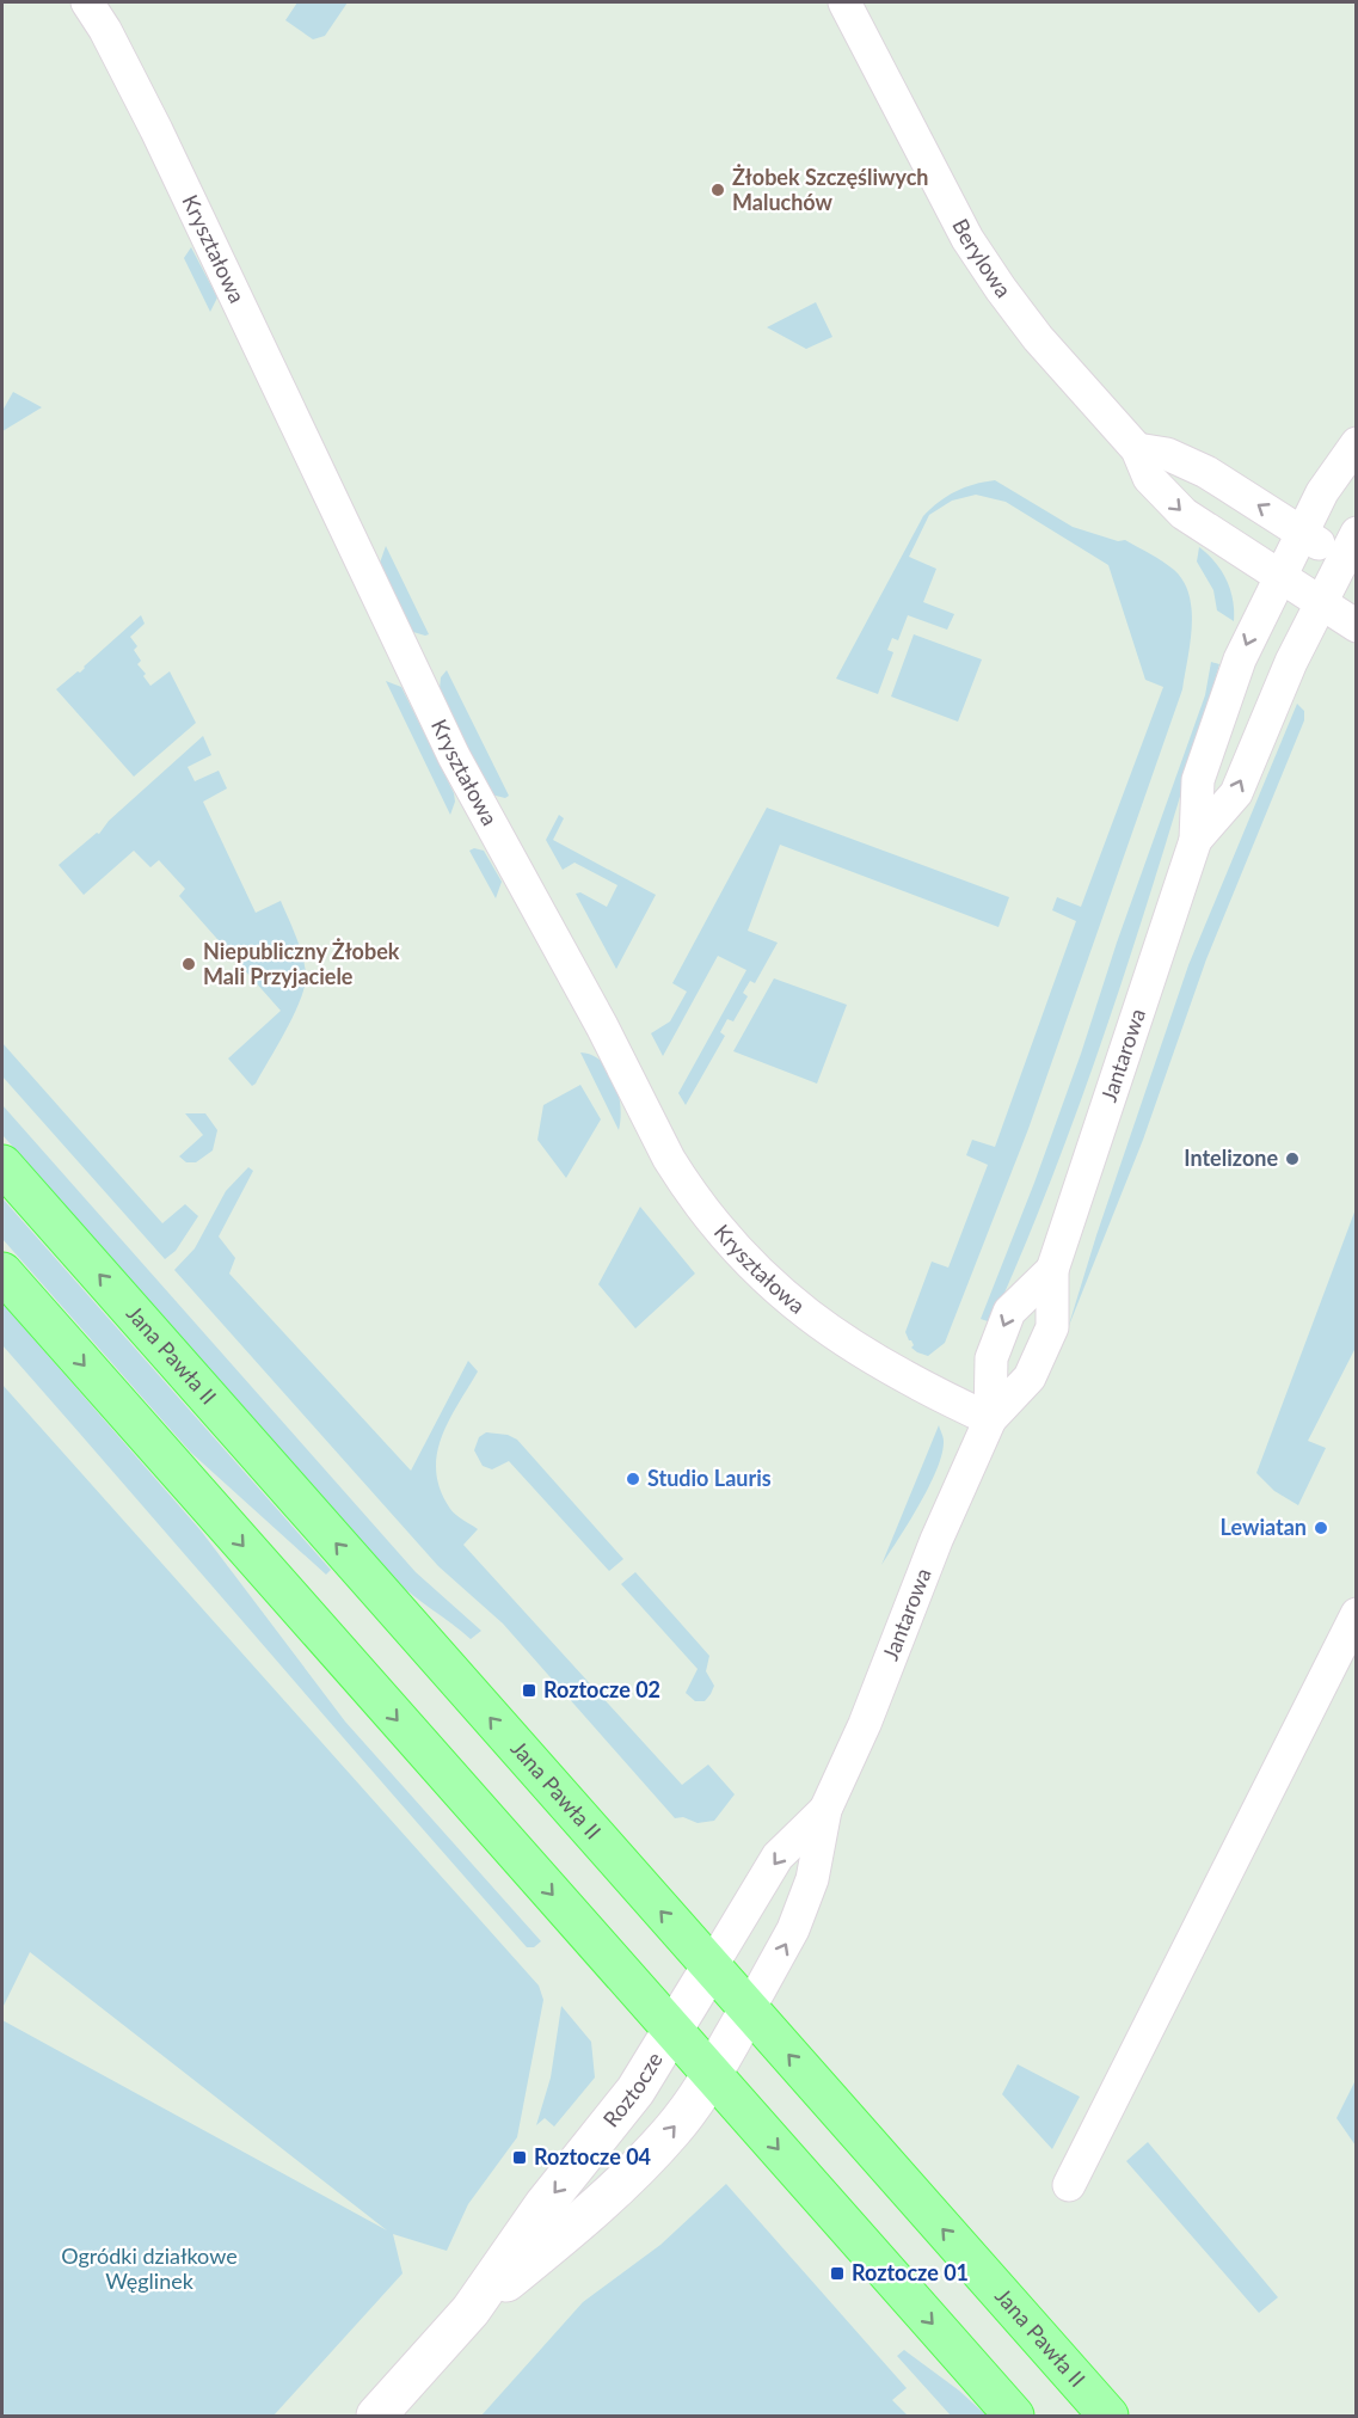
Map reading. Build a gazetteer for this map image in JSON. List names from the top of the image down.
{
  "streets": {
    "main road": ["Jana Pawła II"],
    "street": [
      "Kryształowa",
      "Berylowa",
      "Jantarowa",
      "Roztocze"
    ]
  },
  "crossings": [
    ["Kryształowa", "Jantarowa"],
    ["Berylowa", "Jantarowa"],
    ["Jantarowa", "Jana Pawła II"],
    ["Jantarowa", "Roztocze"],
    ["Jana Pawła II", "Roztocze"]
  ],
  "parks": ["Ogródki działkowe Węglinek"],
  "places": {
    "other": [
      "Żłobek Szczęśliwych Maluchów",
      "Niepubliczny Żłobek Mali Przyjaciele",
      "Intelizone",
      "Studio Lauris",
      "Lewiatan"
    ],
    "transit": ["Roztocze 02", "Roztocze 04", "Roztocze 01"]
  }
}
